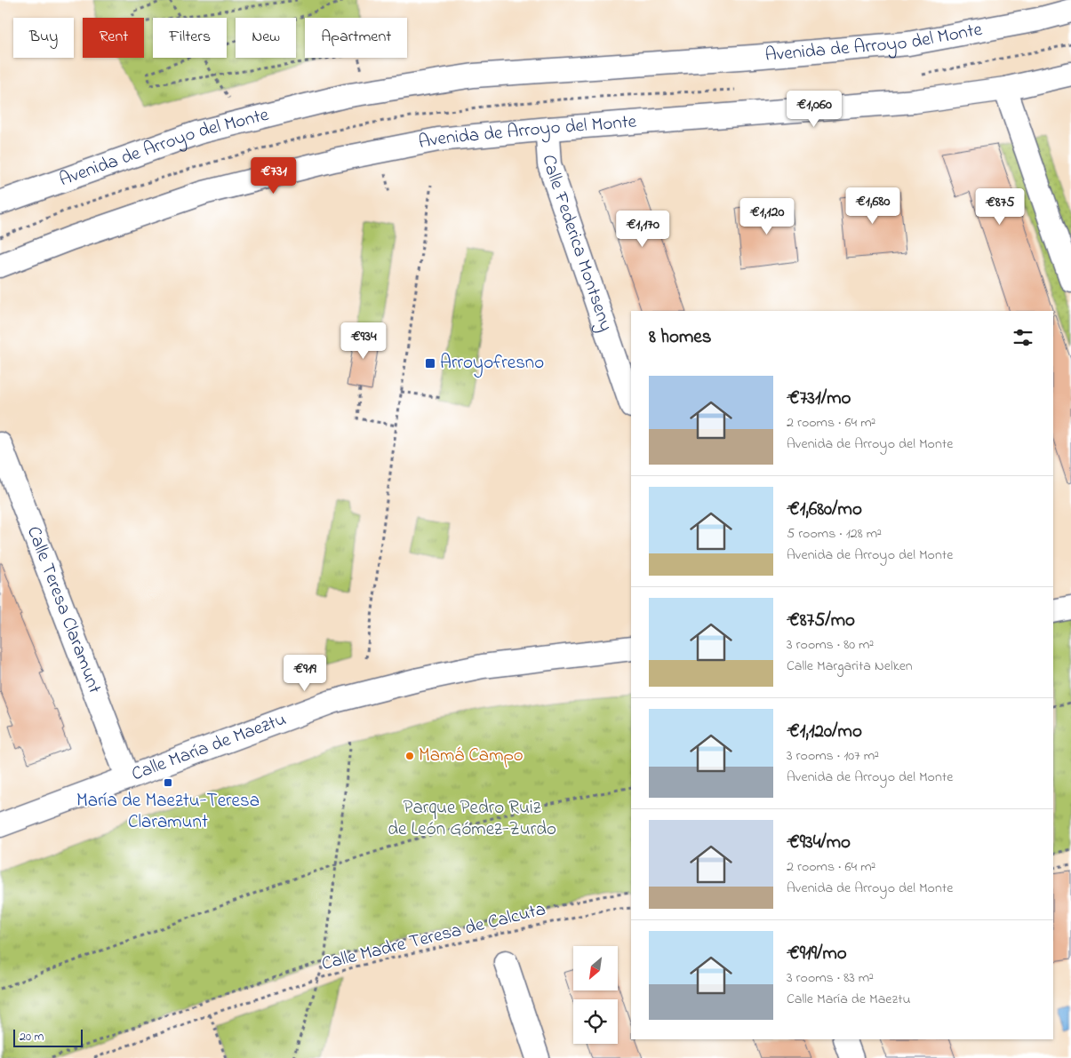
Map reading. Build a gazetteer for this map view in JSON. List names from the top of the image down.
{
  "streets": {
    "street": [
      "Avenida de Arroyo del Monte",
      "Calle Federica Montseny",
      "Calle Teresa Claramunt",
      "Calle María de Maeztu"
    ],
    "path": ["Calle Madre Teresa de Calcuta"]
  },
  "crossings": [
    ["Avenida de Arroyo del Monte", "Calle Federica Montseny"],
    ["Calle Teresa Claramunt", "Calle María de Maeztu"]
  ],
  "parks": ["Parque Pedro Ruiz de León Gómez-Zurdo"],
  "places": {
    "transit": ["Arroyofresno", "María de Maeztu-Teresa Claramunt"],
    "other": ["Mamá Campo"]
  },
  "scale_bar": "20 m",
  "north": "bottom left",
  "page": {
    "chip": [
      "Buy",
      "Rent",
      "Filters",
      "New",
      "Apartment"
    ],
    "price": [
      "€1,060",
      "€731",
      "€1,680",
      "€875",
      "€1,120",
      "€1,170",
      "€934",
      "€919"
    ],
    "heading": "8 homes",
    "list": [
      {
        "name": "€731/mo",
        "note": "2 rooms · 64 m² · Avenida de Arroyo del Monte"
      },
      {
        "name": "€1,680/mo",
        "note": "5 rooms · 128 m² · Avenida de Arroyo del Monte"
      },
      {
        "name": "€875/mo",
        "note": "3 rooms · 80 m² · Calle Margarita Nelken"
      },
      {
        "name": "€1,120/mo",
        "note": "3 rooms · 107 m² · Avenida de Arroyo del Monte"
      },
      {
        "name": "€934/mo",
        "note": "2 rooms · 64 m² · Avenida de Arroyo del Monte"
      },
      {
        "name": "€919/mo",
        "note": "3 rooms · 83 m² · Calle María de Maeztu"
      }
    ],
    "scale": "20 m"
  }
}
